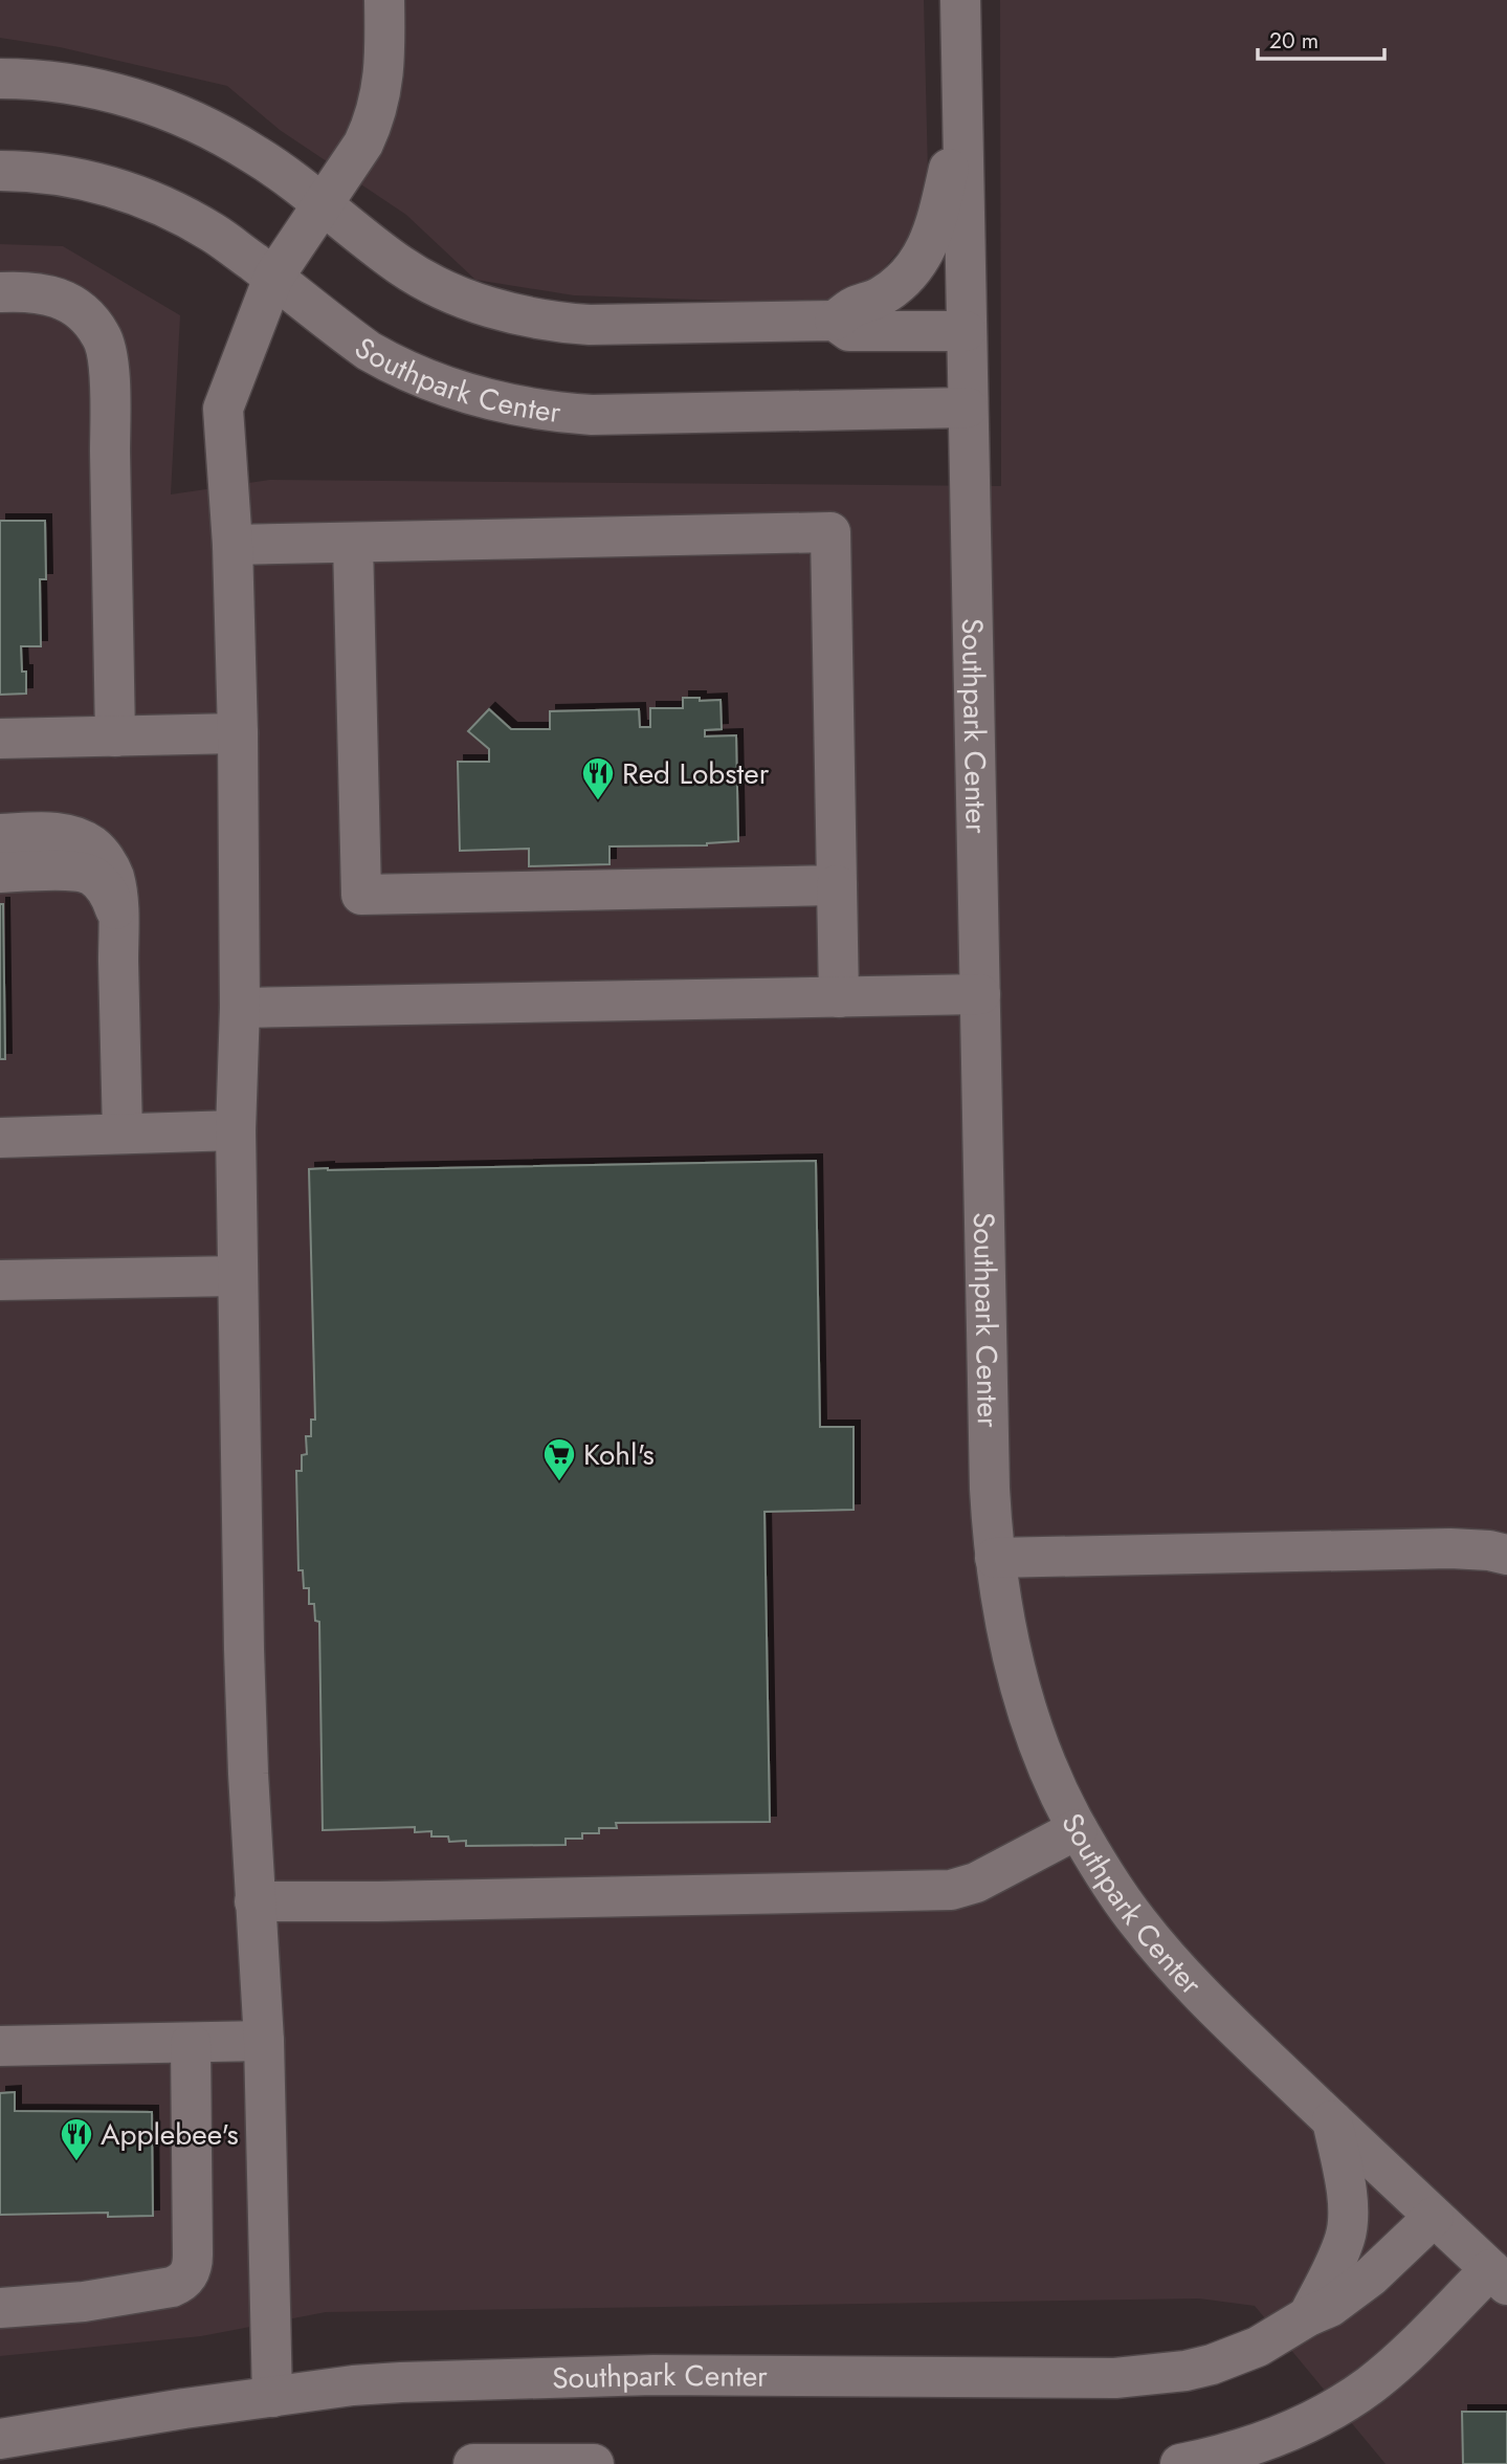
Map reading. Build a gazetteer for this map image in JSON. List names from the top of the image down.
{
  "streets": {
    "street": ["Southpark Center"]
  },
  "places": {
    "restaurant": ["Red Lobster", "Applebee's"],
    "supermarket": ["Kohl's"]
  },
  "scale_bar": "20 m"
}
